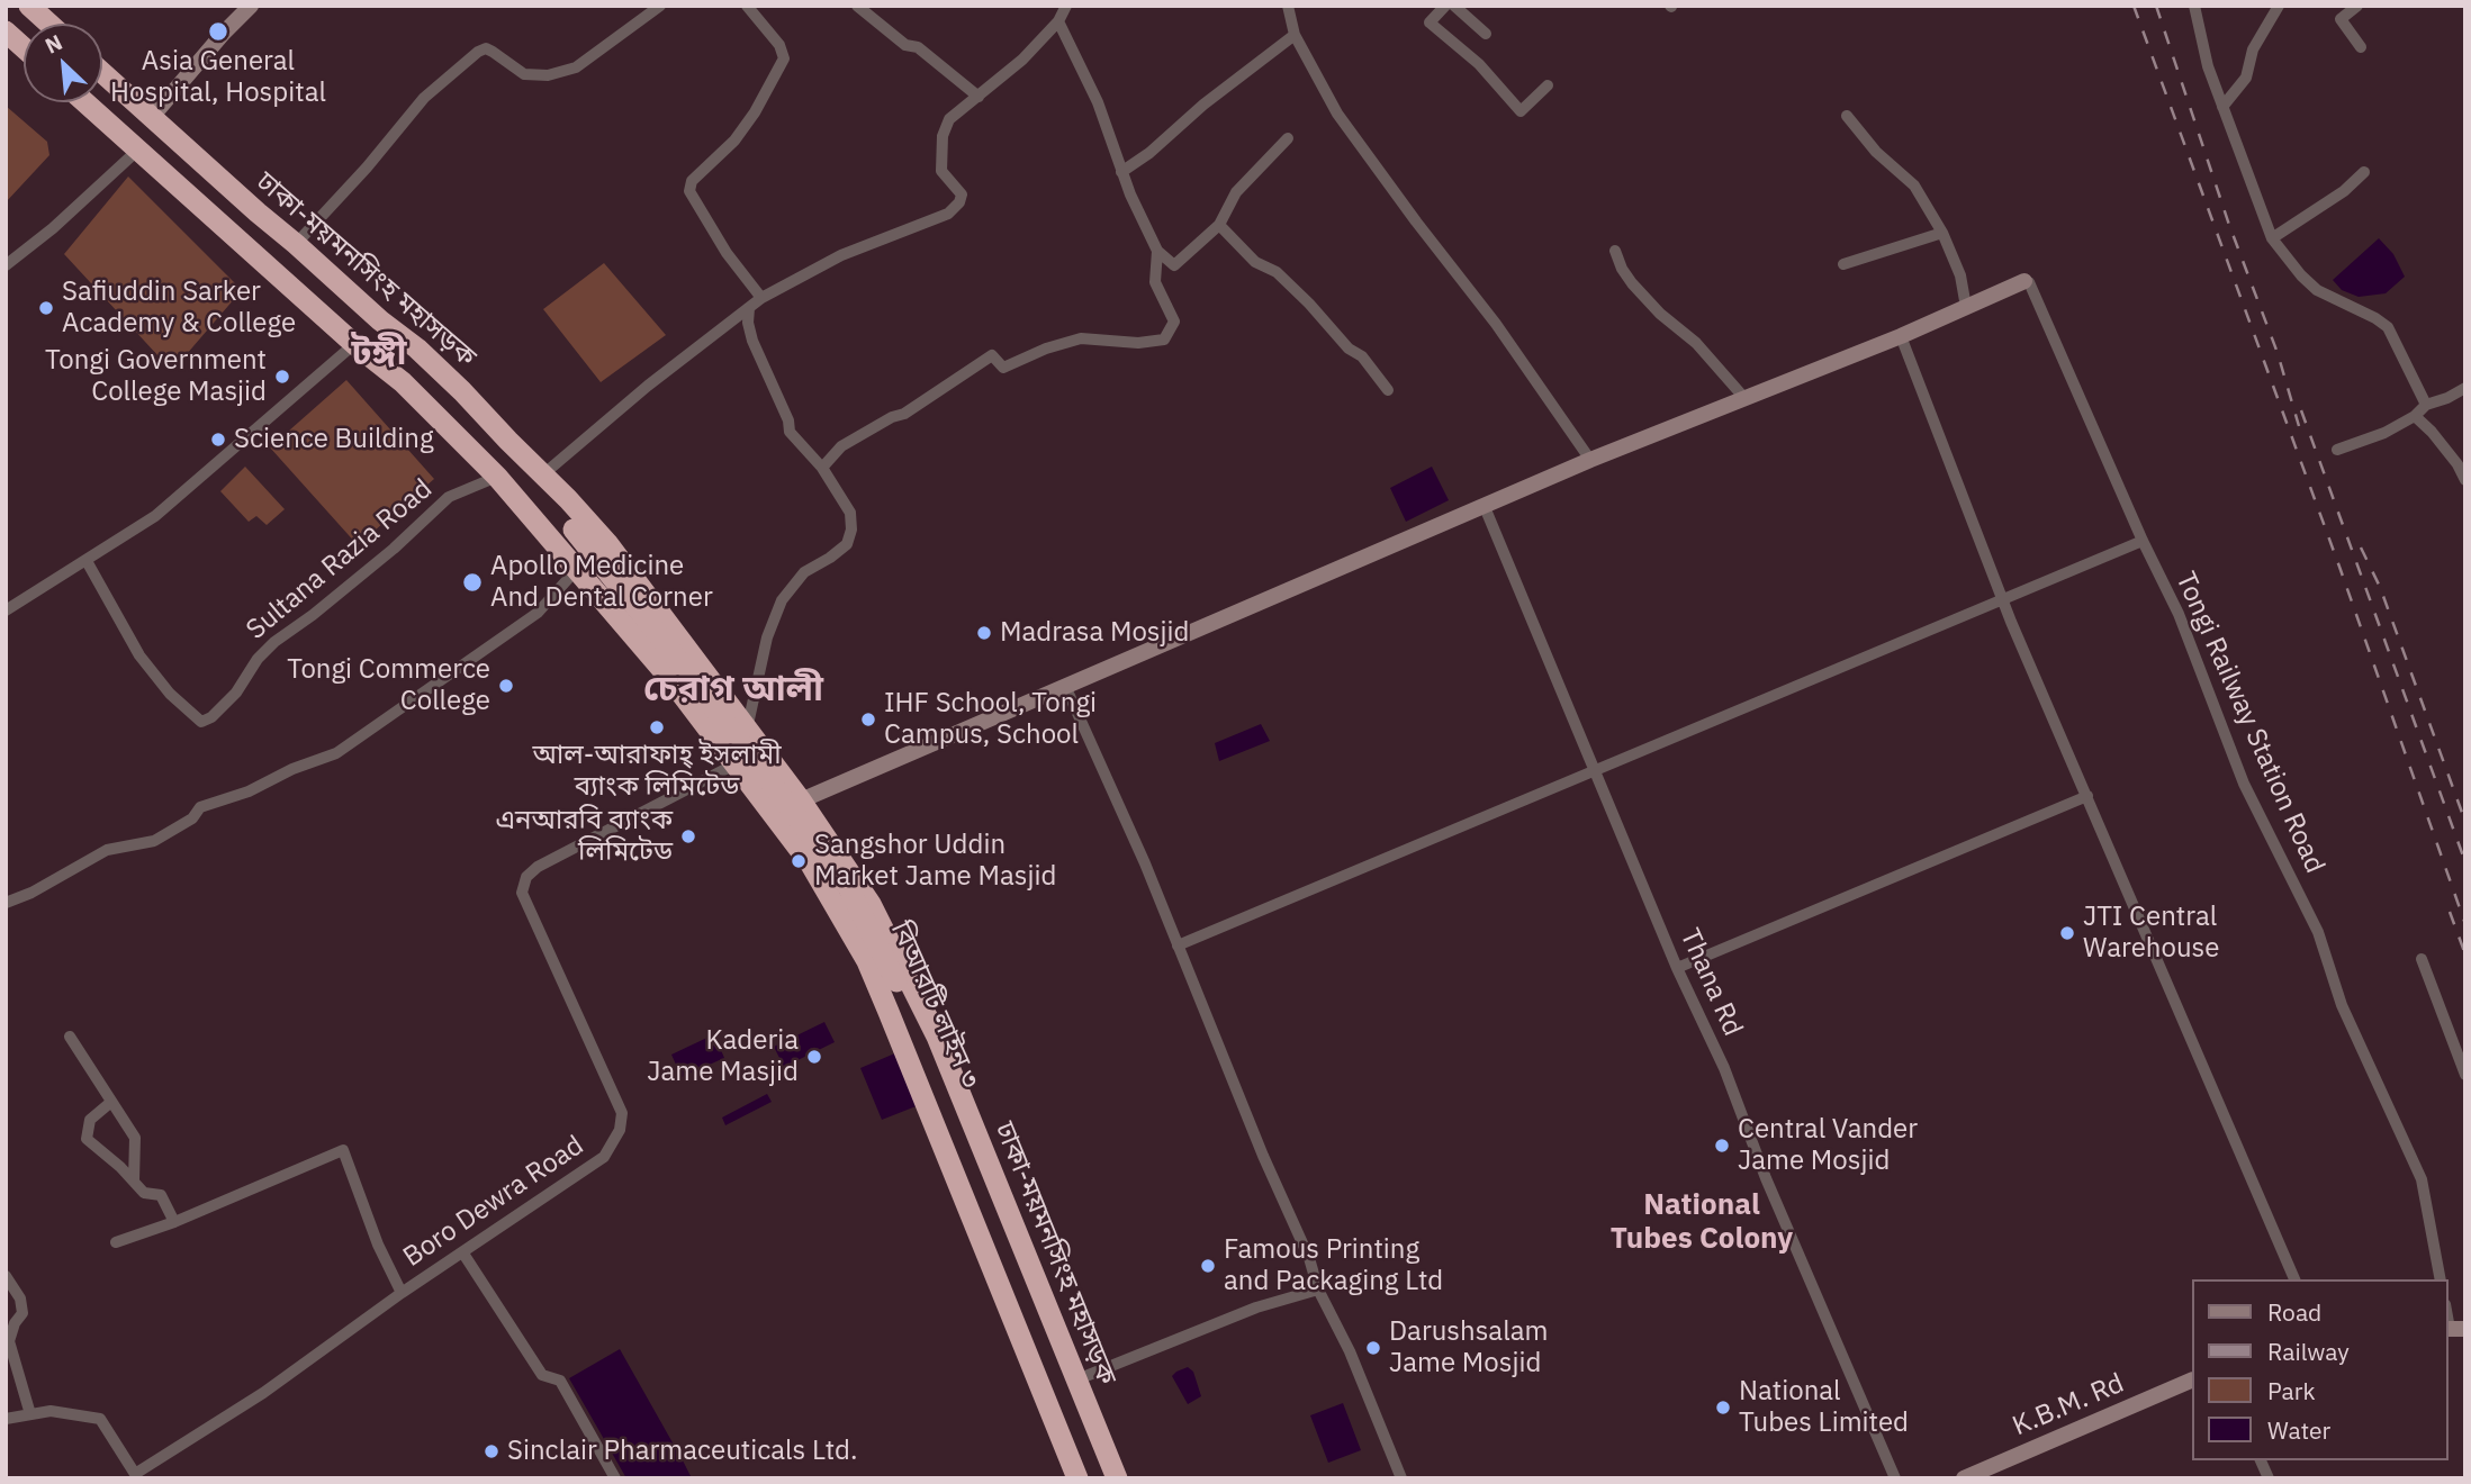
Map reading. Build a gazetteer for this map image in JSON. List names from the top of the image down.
{
  "streets": {
    "highway": ["ঢাকা-ময়মনসিংহ মহাসড়ক", "বিআরটি লাইন ৩"],
    "street": [
      "Sultana Razia Road",
      "Tongi Railway Station Road",
      "Thana Rd",
      "Boro Dewra Road",
      "K.B.M. Rd"
    ]
  },
  "districts": ["টঙ্গী", "চেরাগ আলী", "National Tubes Colony"],
  "places": [
    "Asia General Hospital, Hospital",
    "Safiuddin Sarker Academy & College",
    "Tongi Government College Masjid",
    "Science Building",
    "Apollo Medicine And Dental Corner",
    "Madrasa Mosjid",
    "Tongi Commerce College",
    "IHF School, Tongi Campus, School",
    "আল-আরাফাহ্ ইসলামী ব্যাংক লিমিটেড",
    "এনআরবি ব্যাংক লিমিটেড",
    "Sangshor Uddin Market Jame Masjid",
    "JTI Central Warehouse",
    "Kaderia Jame Masjid",
    "Central Vander Jame Mosjid",
    "Famous Printing and Packaging Ltd",
    "Darushsalam Jame Mosjid",
    "National Tubes Limited",
    "Sinclair Pharmaceuticals Ltd."
  ],
  "legend": [
    "Road",
    "Railway",
    "Park",
    "Water"
  ],
  "north": "top left"
}
